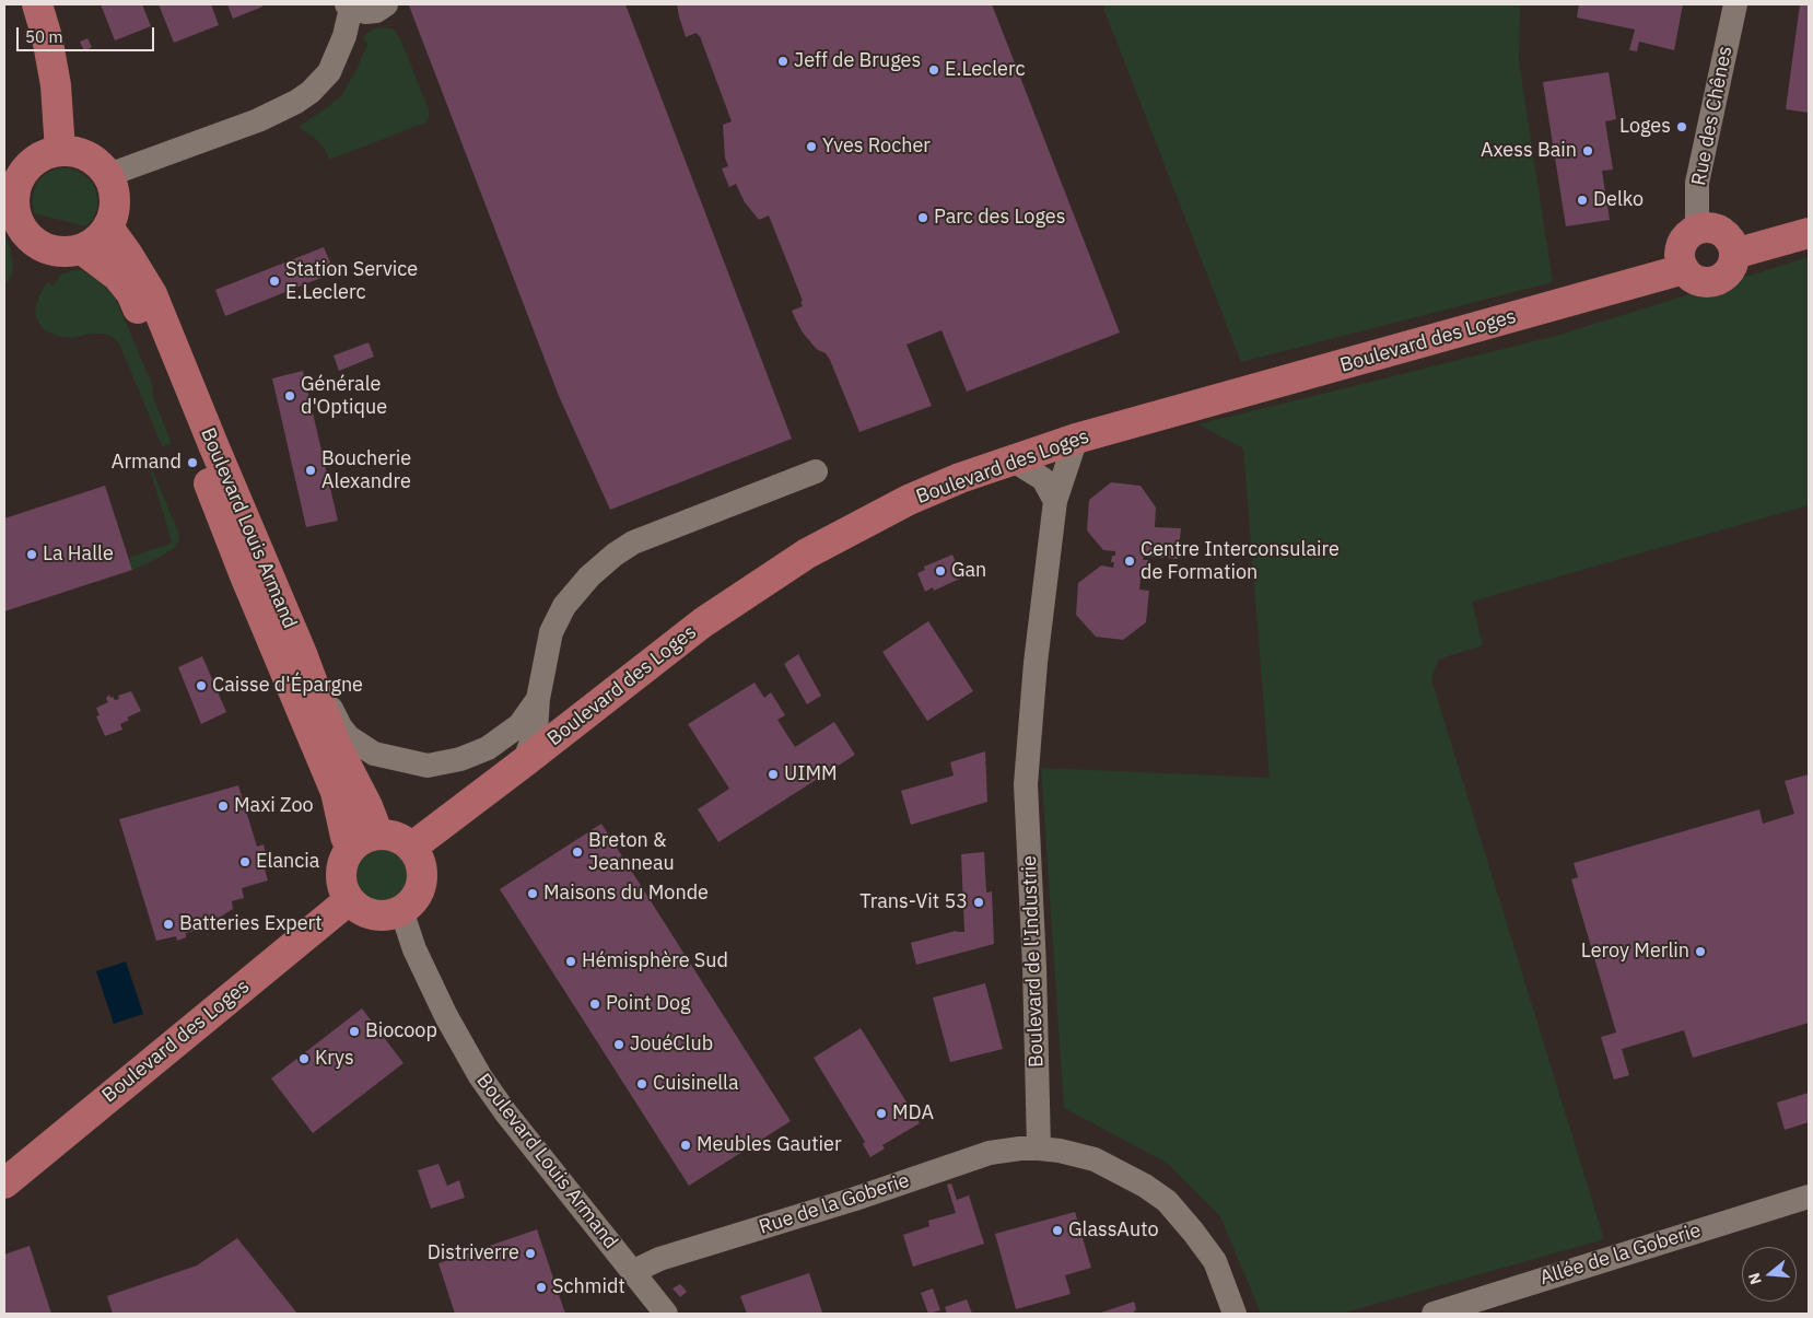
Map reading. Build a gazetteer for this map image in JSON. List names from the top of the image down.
{
  "streets": {
    "main road": ["Boulevard des Loges", "Boulevard Louis Armand"],
    "street": [
      "Rue des Chênes",
      "Boulevard de l'Industrie",
      "Rue de la Goberie",
      "Allée de la Goberie"
    ]
  },
  "crossings": [
    ["Rue des Chênes", "Boulevard des Loges"],
    ["Boulevard des Loges", "Boulevard Louis Armand"],
    ["Boulevard des Loges", "Boulevard de l'Industrie"],
    ["Boulevard Louis Armand", "Rue de la Goberie"],
    ["Boulevard de l'Industrie", "Rue de la Goberie"]
  ],
  "places": [
    "Jeff de Bruges",
    "E.Leclerc",
    "Loges",
    "Yves Rocher",
    "Axess Bain",
    "Delko",
    "Parc des Loges",
    "Station Service E.Leclerc",
    "Générale d'Optique",
    "Armand",
    "Boucherie Alexandre",
    "La Halle",
    "Centre Interconsulaire de Formation",
    "Gan",
    "Caisse d'Épargne",
    "UIMM",
    "Maxi Zoo",
    "Breton & Jeanneau",
    "Elancia",
    "Maisons du Monde",
    "Trans-Vit 53",
    "Batteries Expert",
    "Leroy Merlin",
    "Hémisphère Sud",
    "Point Dog",
    "Biocoop",
    "JouéClub",
    "Krys",
    "Cuisinella",
    "MDA",
    "Meubles Gautier",
    "GlassAuto",
    "Distriverre",
    "Schmidt"
  ],
  "scale_bar": "50 m",
  "north": "left"
}
